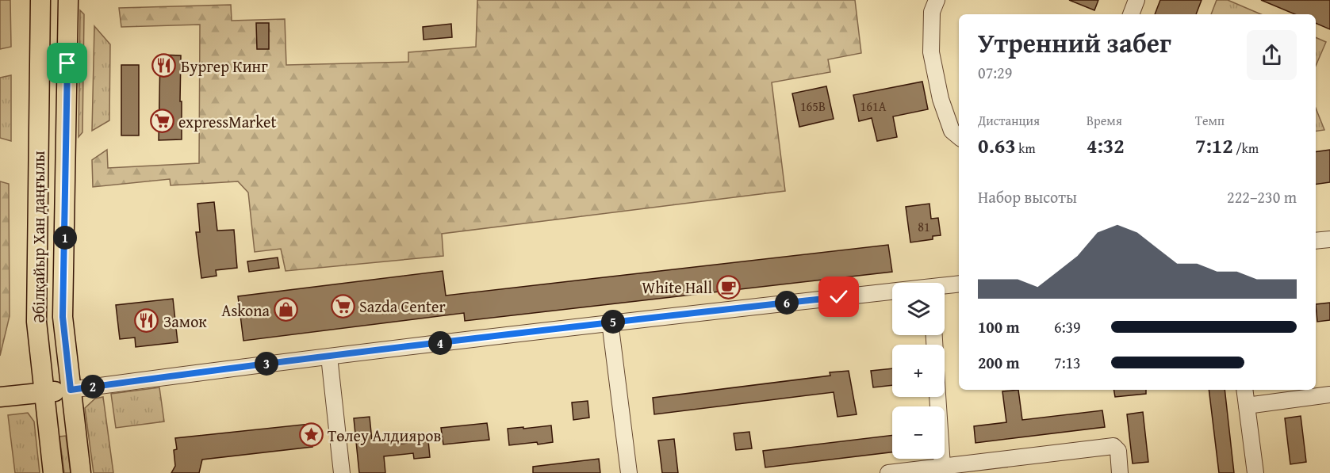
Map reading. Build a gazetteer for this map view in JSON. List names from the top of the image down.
{
  "streets": {
    "main road": ["Әбілқайыр Хан даңғылы"]
  },
  "places": {
    "restaurant": ["Бургер Кинг", "Замок"],
    "supermarket": ["expressMarket", "Sazda Center"],
    "cafe": ["White Hall"],
    "shop": ["Askona"],
    "place": ["Төлеу Алдияров"]
  },
  "house_numbers": ["165В", "161А", "81"],
  "page": {
    "heading": ["Утренний забег", "07:29"],
    "stats": [
      ["Дистанция", "0.63 km"],
      ["Время", "4:32"],
      ["Темп", "7:12 /km"]
    ],
    "chart": ["Набор высоты", "222–230 m"],
    "pins": [
      "1",
      "6",
      "5",
      "4",
      "3",
      "2"
    ],
    "map_buttons": ["+", "−"],
    "list": [
      {
        "name": "100 m",
        "note": "6:39"
      },
      {
        "name": "200 m",
        "note": "7:13"
      }
    ]
  }
}
